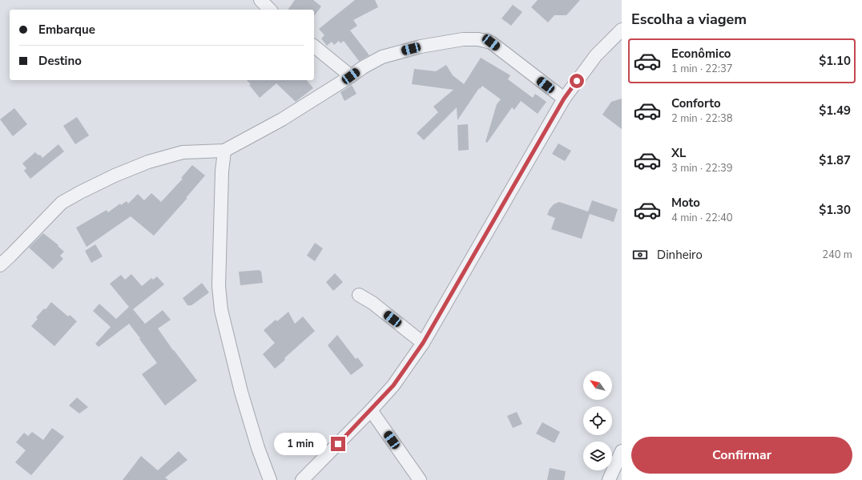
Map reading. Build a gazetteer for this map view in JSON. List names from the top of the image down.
{
  "north": "top left",
  "page": {
    "heading": "Escolha a viagem",
    "banner": ["Embarque", "Destino"],
    "list": [
      {
        "name": "Econômico",
        "note": "1 min · 22:37",
        "value": "$1.10"
      },
      {
        "name": "Conforto",
        "note": "2 min · 22:38",
        "value": "$1.49"
      },
      {
        "name": "XL",
        "note": "3 min · 22:39",
        "value": "$1.87"
      },
      {
        "name": "Moto",
        "note": "4 min · 22:40",
        "value": "$1.30"
      }
    ],
    "pay": ["Dinheiro", "240 m"],
    "buttons": "Confirmar",
    "bubble": "1 min"
  }
}
